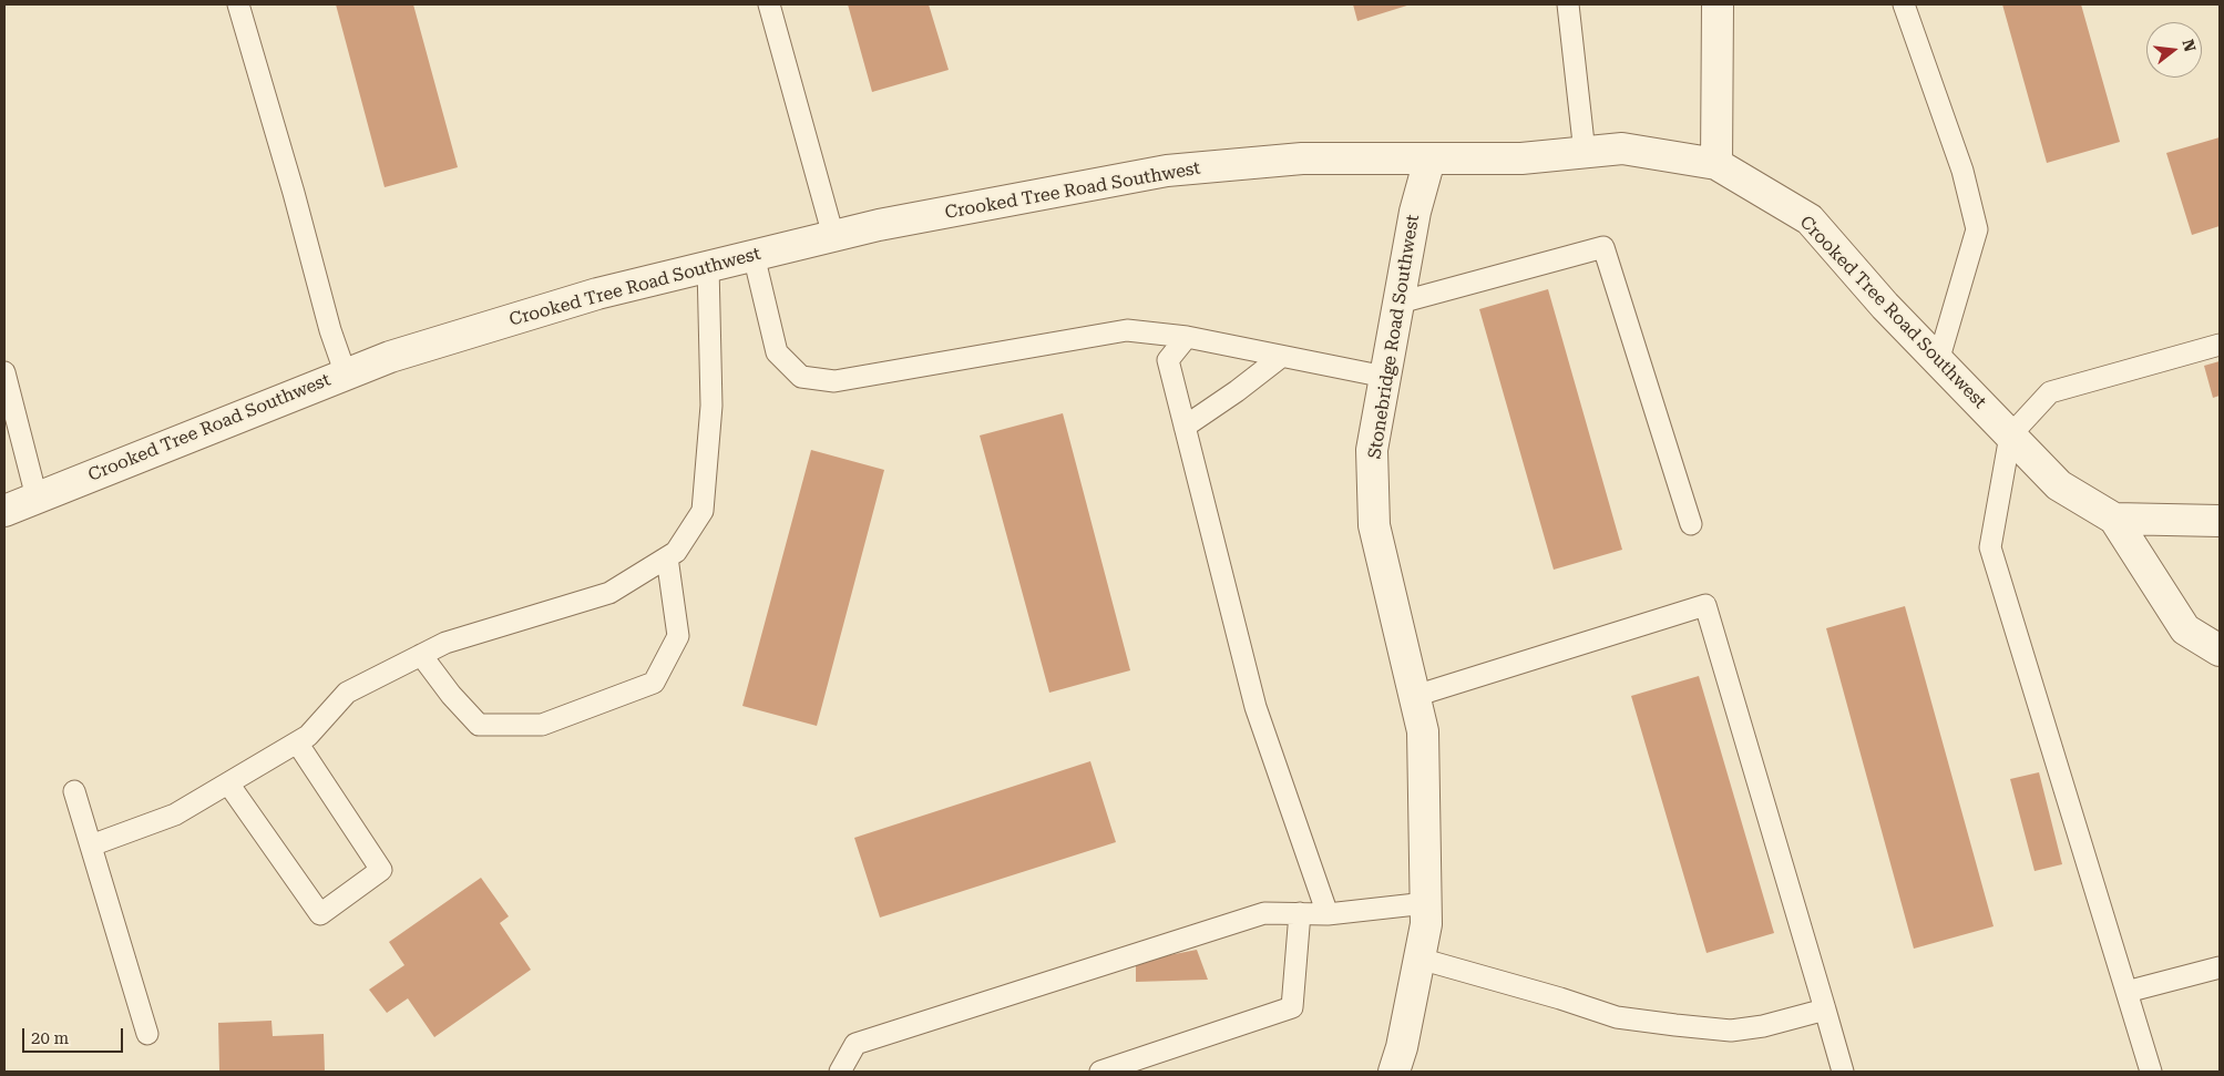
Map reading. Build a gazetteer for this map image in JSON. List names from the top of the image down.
{
  "streets": {
    "street": ["Crooked Tree Road Southwest", "Stonebridge Road Southwest"]
  },
  "crossings": [
    ["Crooked Tree Road Southwest", "Stonebridge Road Southwest"]
  ],
  "scale_bar": "20 m",
  "north": "right"
}
